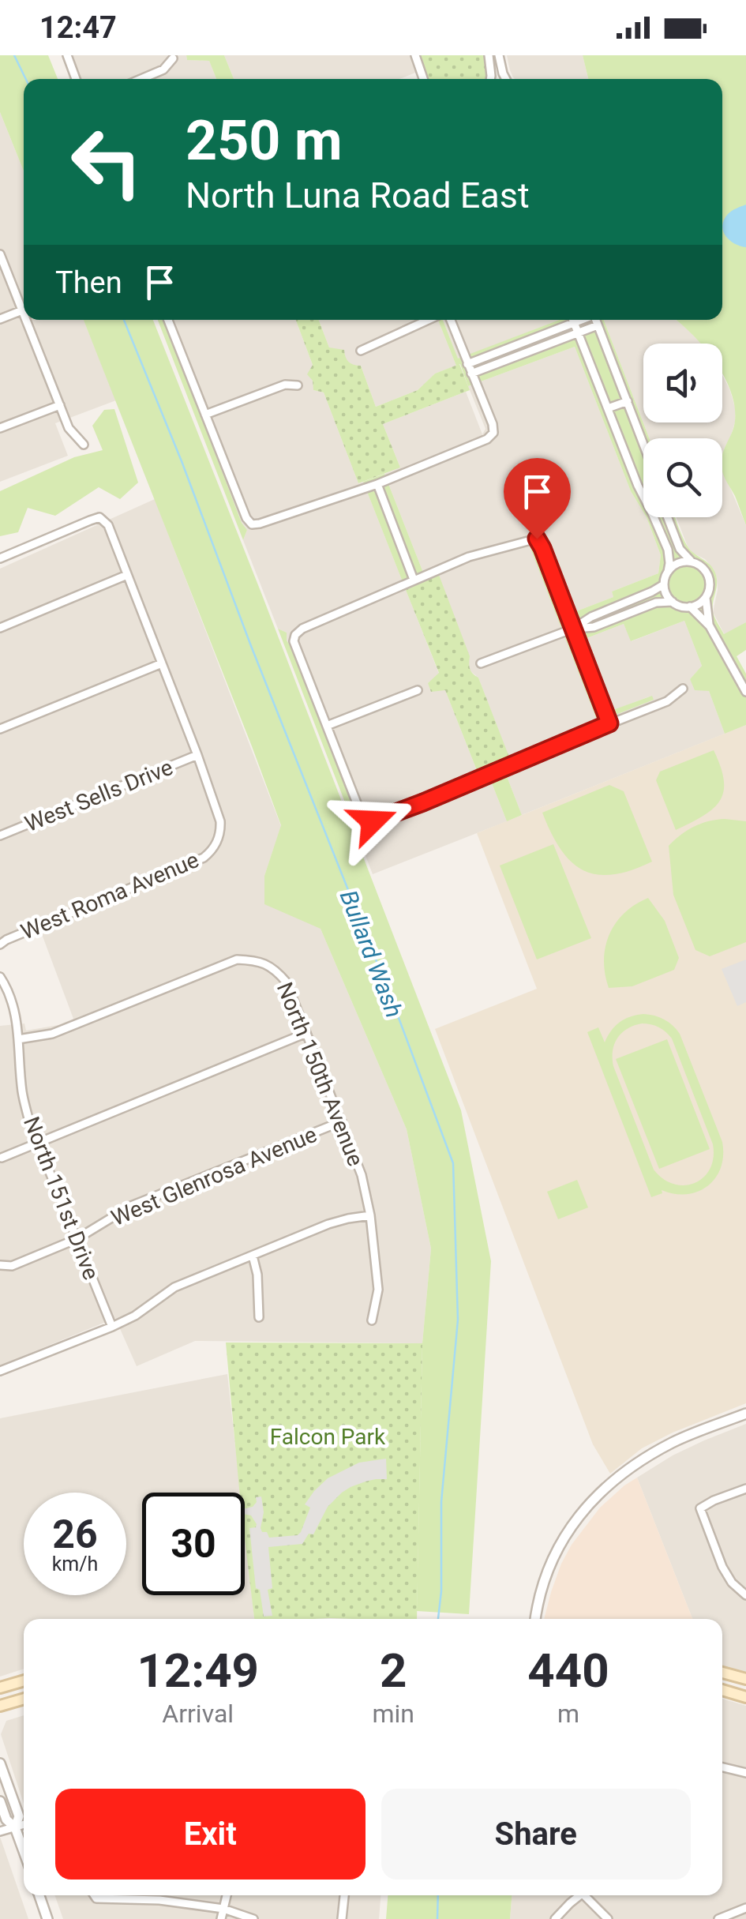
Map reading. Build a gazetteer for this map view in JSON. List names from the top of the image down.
{
  "streets": {
    "street": [
      "West Sells Drive",
      "West Roma Avenue",
      "North 150th Avenue",
      "West Glenrosa Avenue",
      "North 151st Drive"
    ]
  },
  "crossings": [
    ["West Sells Drive", "West Roma Avenue"],
    ["North 150th Avenue", "West Glenrosa Avenue"],
    ["North 150th Avenue", "North 151st Drive"],
    ["West Glenrosa Avenue", "North 151st Drive"]
  ],
  "water": ["Bullard Wash"],
  "parks": ["Falcon Park"],
  "page": {
    "status": "12:47",
    "turn": ["250 m", "North Luna Road East"],
    "then": "Then",
    "speed": "26 km/h",
    "limit": "30",
    "eta": [
      "12:49",
      "Arrival",
      "2",
      "min",
      "440",
      "m"
    ],
    "buttons": ["Exit", "Share"]
  }
}
